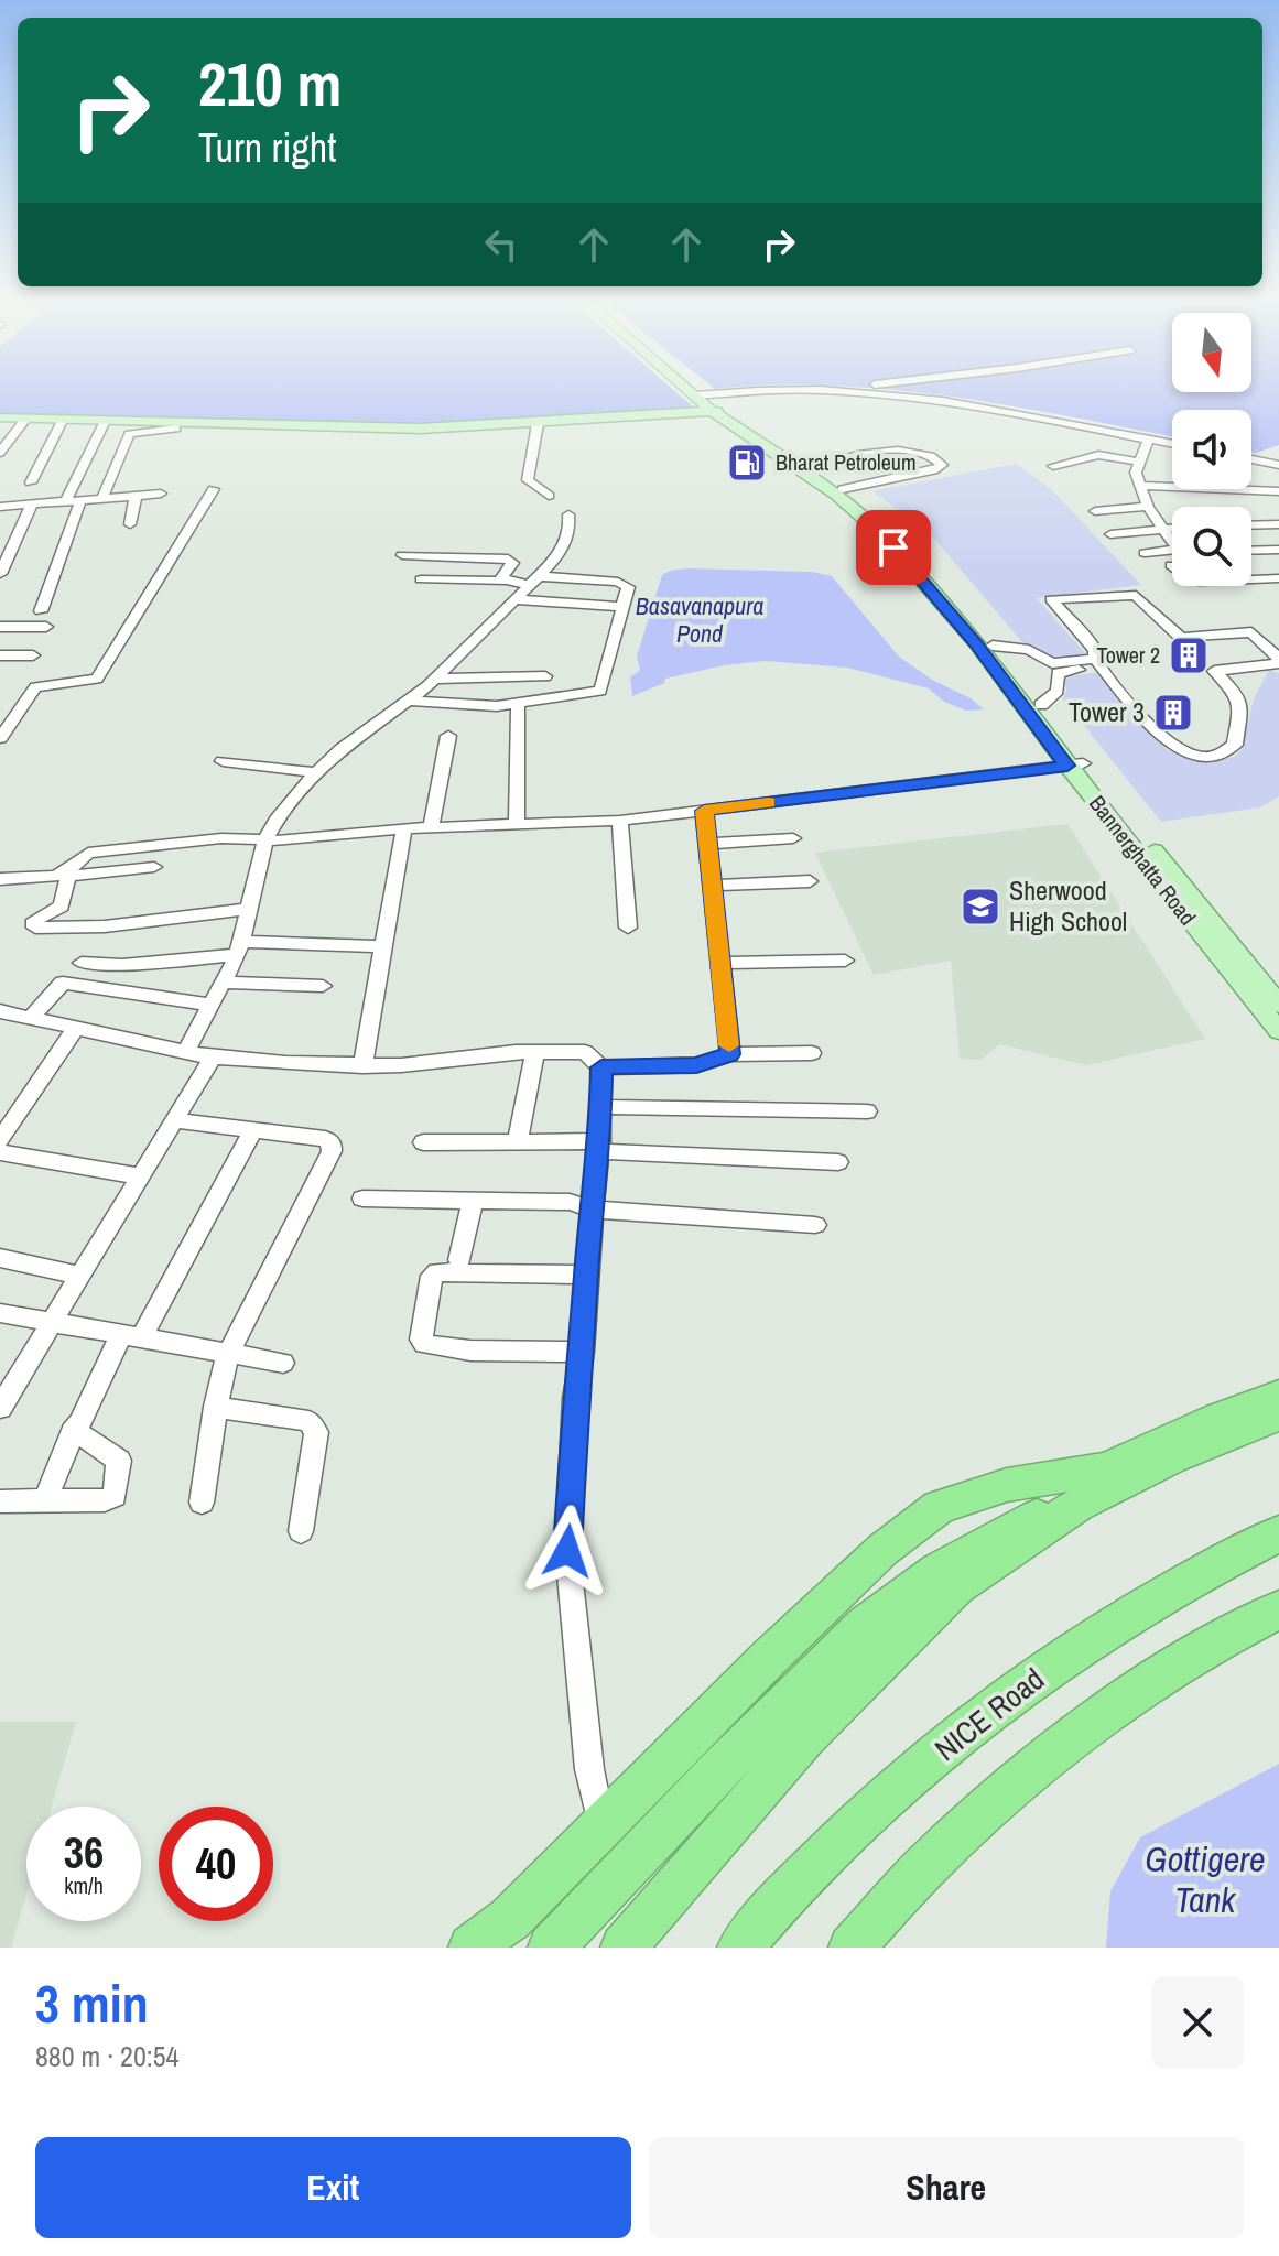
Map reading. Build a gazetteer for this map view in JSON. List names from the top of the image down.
{
  "streets": {
    "highway": ["NICE Road"],
    "main road": ["Bannerghatta Road"]
  },
  "water": ["Basavanapura Pond", "Gottigere Tank"],
  "places": {
    "fuel station": ["Bharat Petroleum"],
    "building": ["Tower 2", "Tower 3"],
    "school or university": ["Sherwood High School"]
  },
  "north": "bottom",
  "page": {
    "turn": ["210 m", "Turn right"],
    "speed": "36 km/h",
    "limit": "40",
    "heading": ["3 min", "880 m · 20:54"],
    "buttons": ["Exit", "Share"]
  }
}
